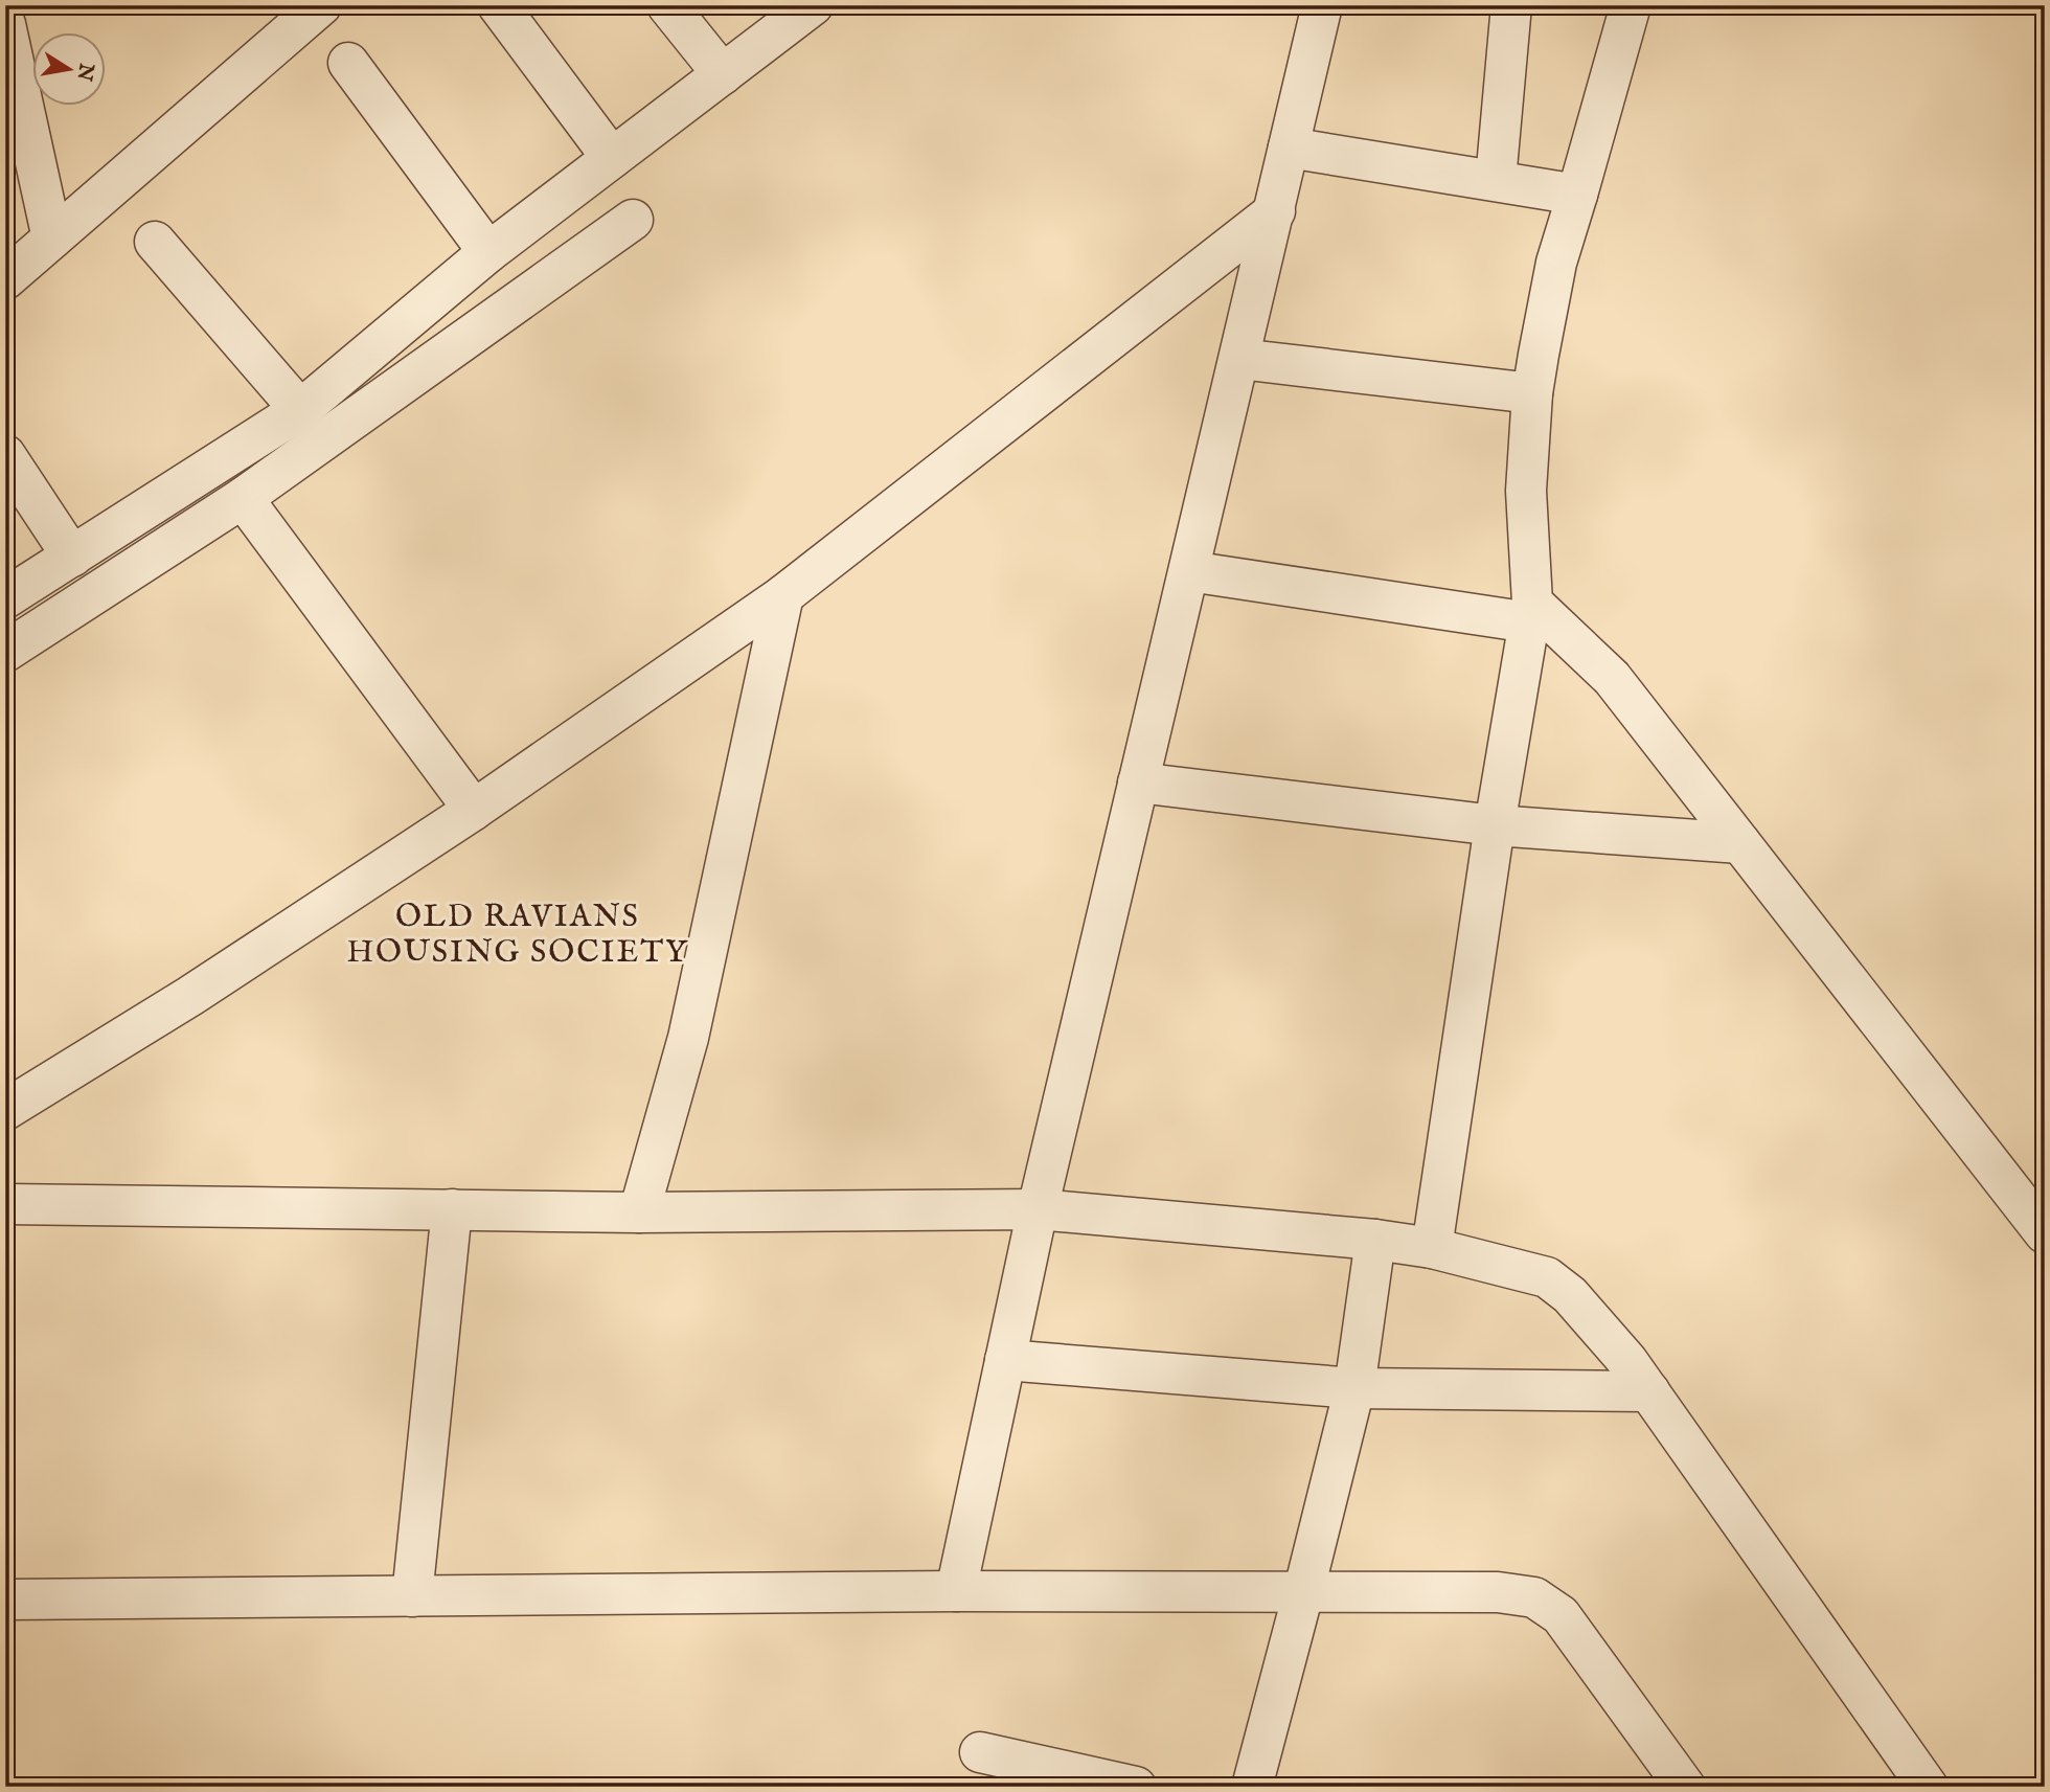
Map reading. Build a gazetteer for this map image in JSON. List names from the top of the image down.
{
  "districts": ["OLD RAVIANS HOUSING SOCIETY"],
  "north": "right"
}
